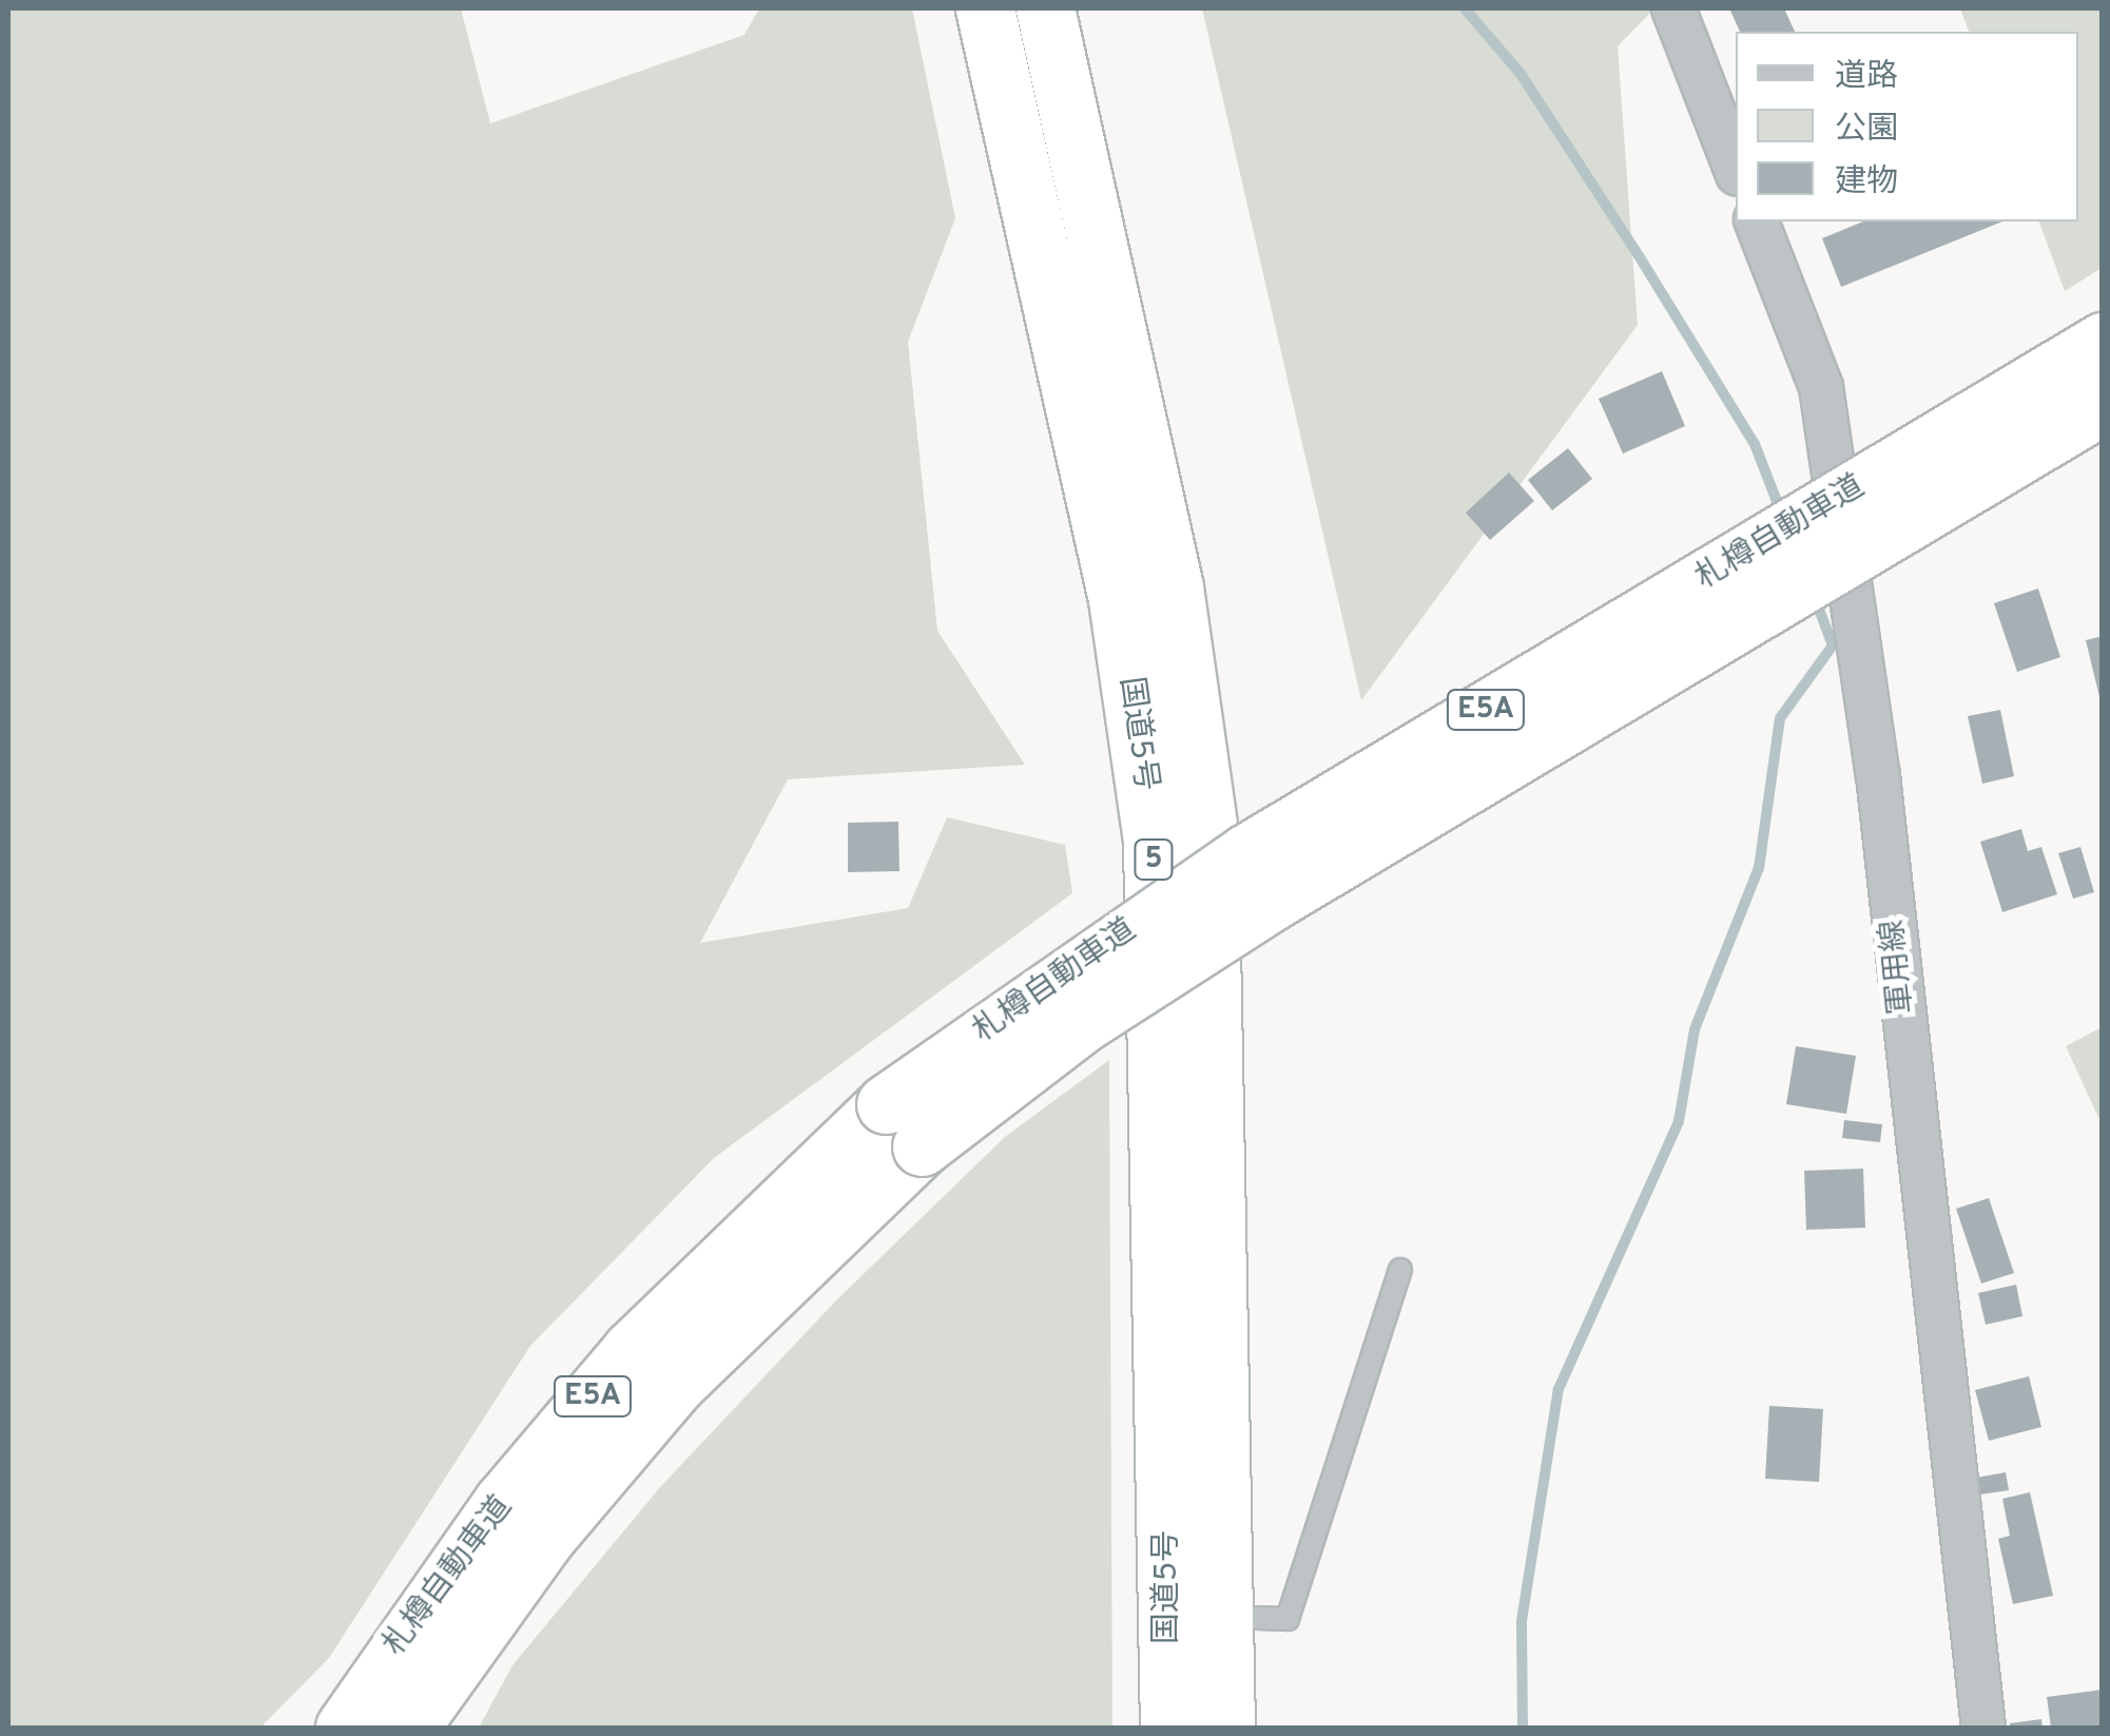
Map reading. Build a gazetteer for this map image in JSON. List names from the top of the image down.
{
  "streets": {
    "highway": [
      "札樽自動車道",
      "E5A",
      "国道5号",
      "5"
    ],
    "street": ["軍用線"]
  },
  "legend": ["道路", "公園", "建物"]
}
